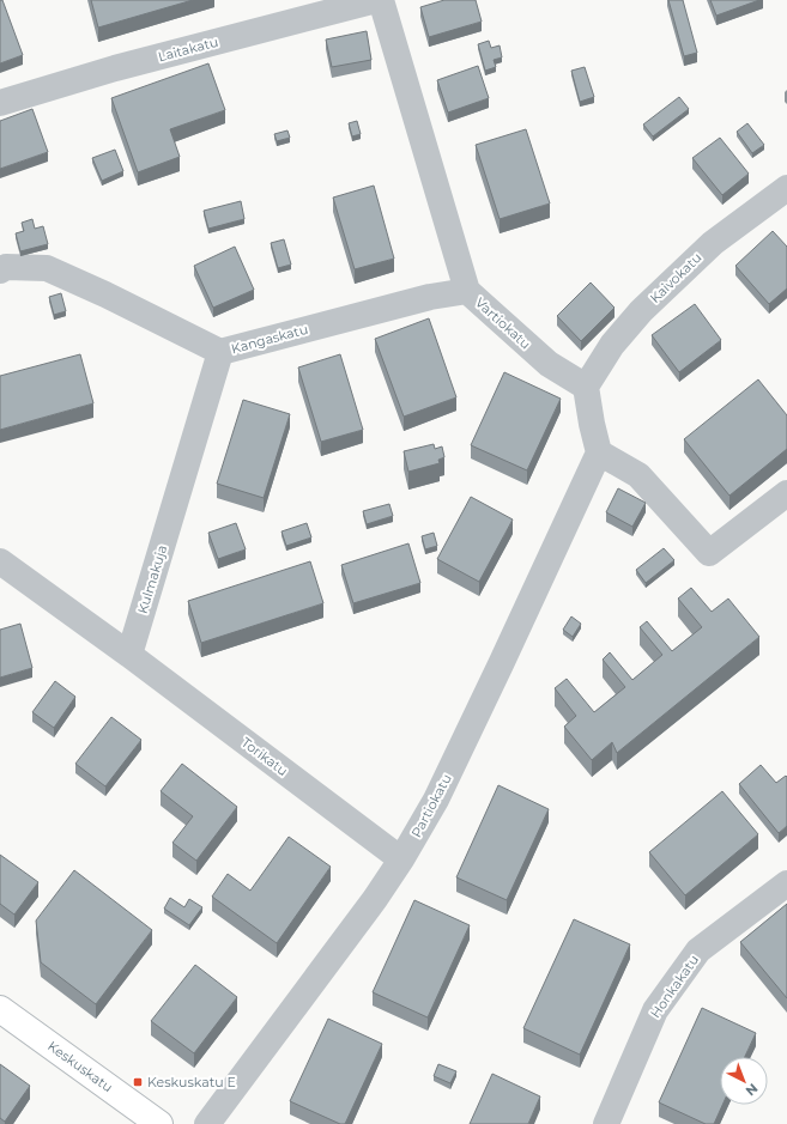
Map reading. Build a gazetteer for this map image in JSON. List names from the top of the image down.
{
  "streets": {
    "street": [
      "Laitakatu",
      "Kaivokatu",
      "Vartiokatu",
      "Kangaskatu",
      "Kulmakuja",
      "Torikatu",
      "Partiokatu",
      "Honkakatu",
      "Keskuskatu"
    ]
  },
  "crossings": [
    ["Kaivokatu", "Vartiokatu"],
    ["Vartiokatu", "Kangaskatu"],
    ["Kangaskatu", "Kulmakuja"],
    ["Kulmakuja", "Torikatu"],
    ["Torikatu", "Partiokatu"]
  ],
  "places": {
    "transit": ["Keskuskatu E"]
  },
  "north": "bottom right"
}
